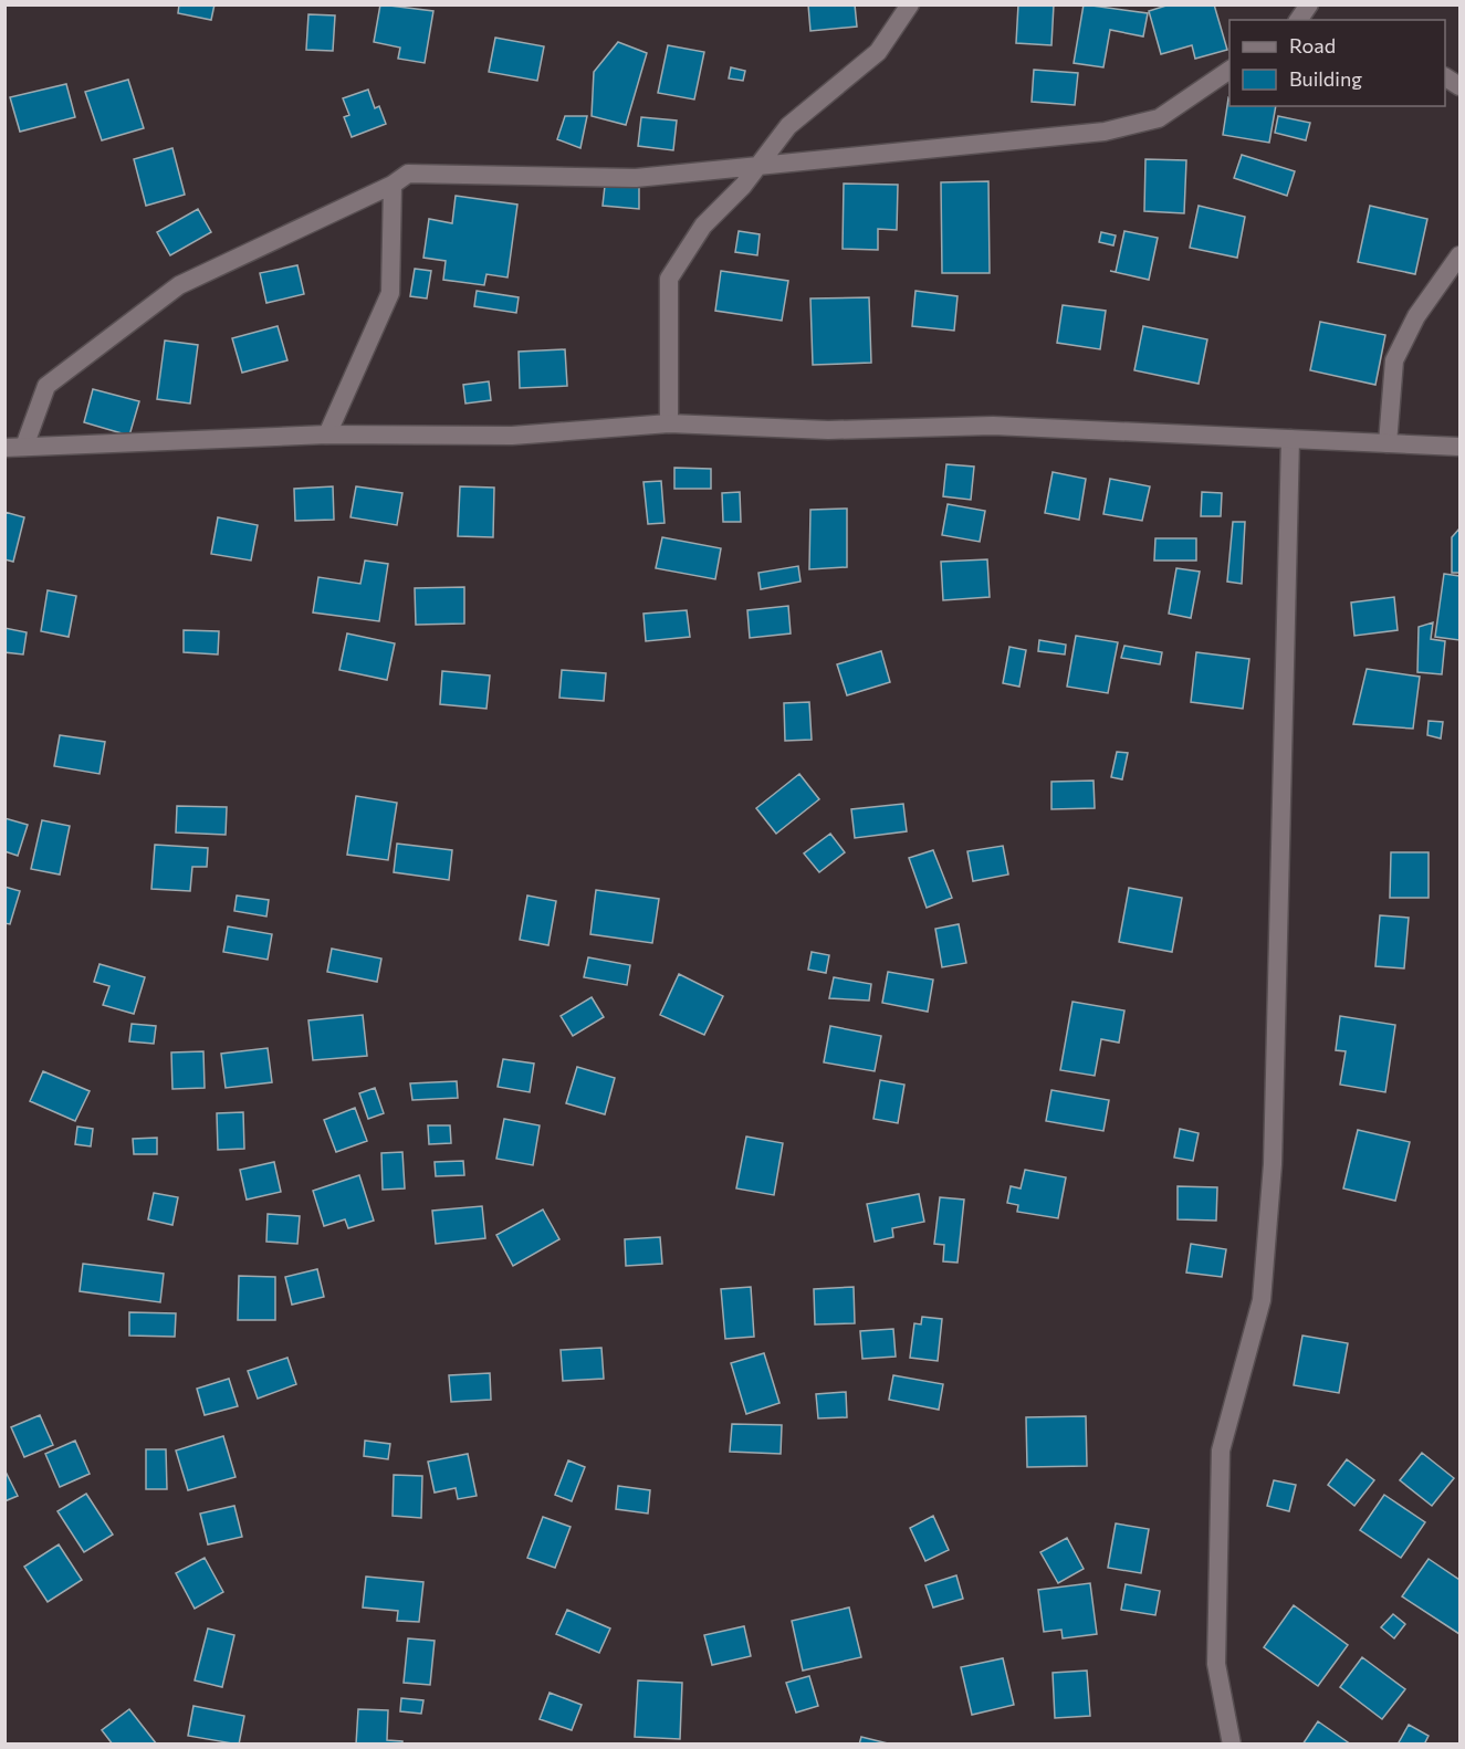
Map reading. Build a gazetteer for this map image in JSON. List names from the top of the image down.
{
  "legend": ["Road", "Building"]
}
